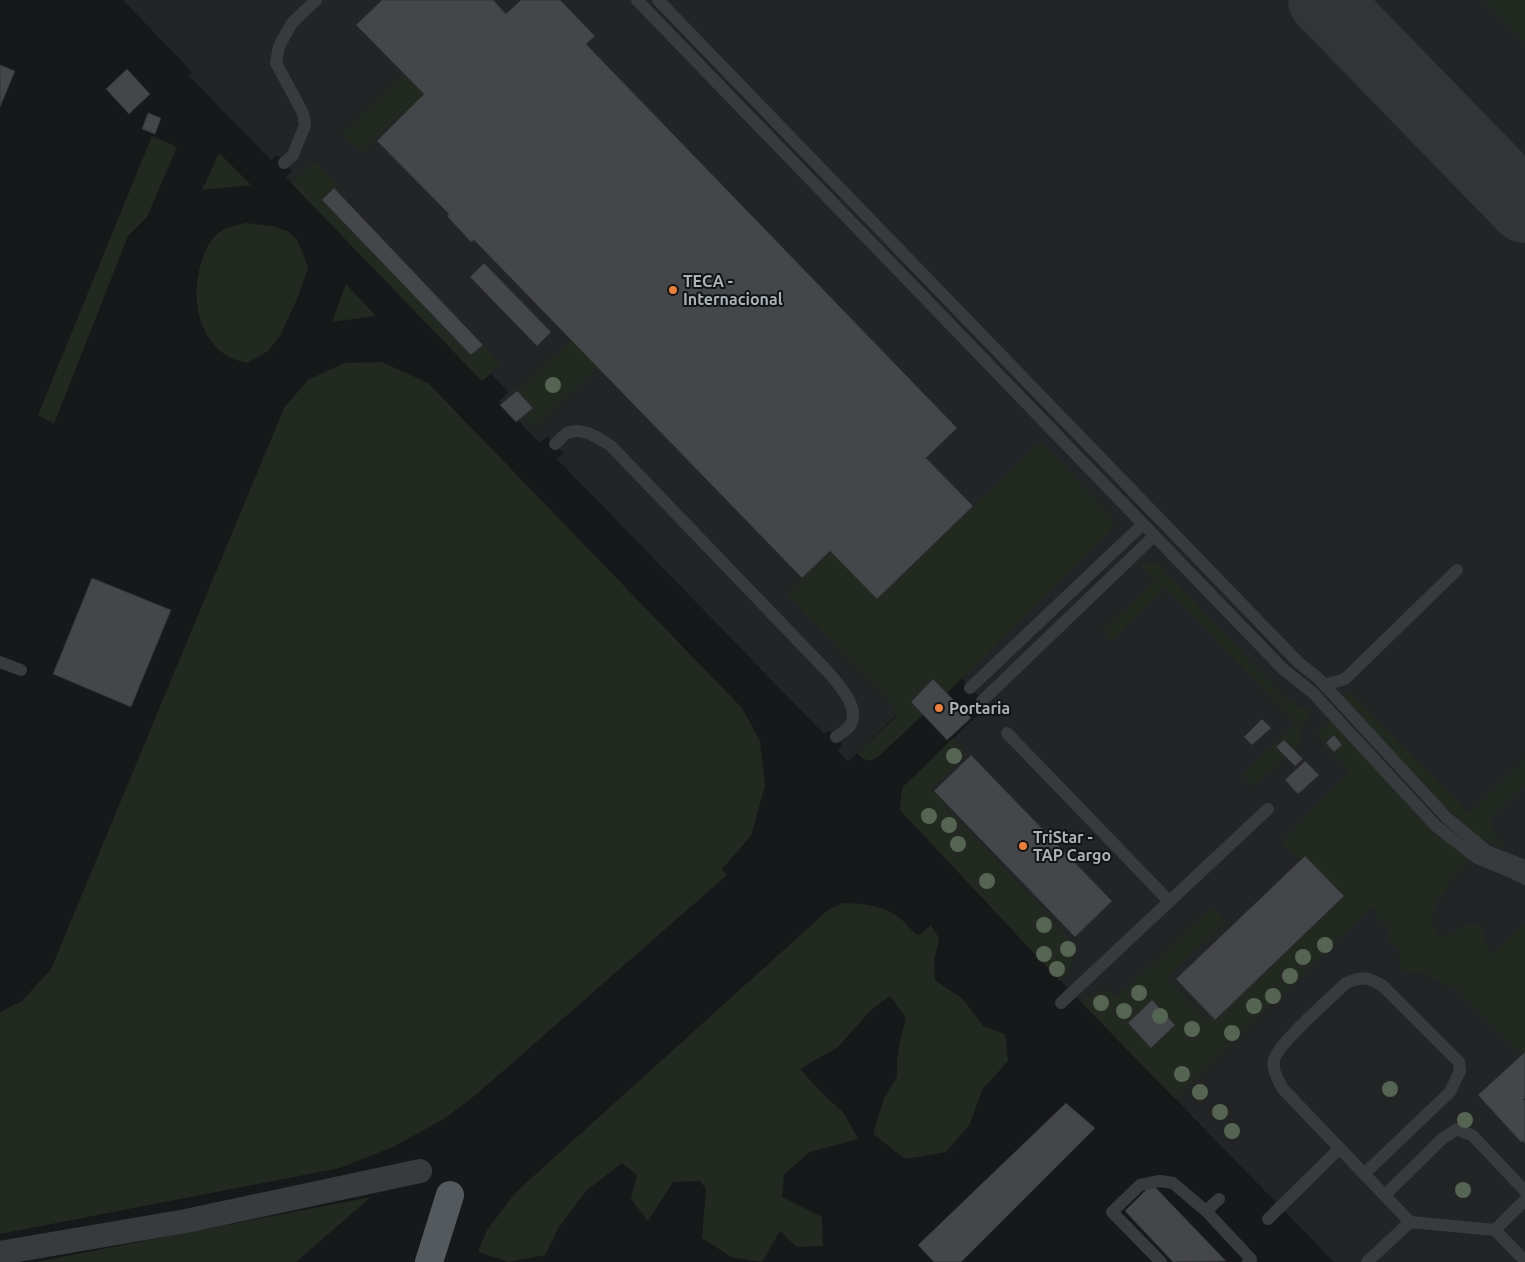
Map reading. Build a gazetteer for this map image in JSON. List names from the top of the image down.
{
  "places": ["TECA - Internacional", "Portaria", "TriStar - TAP Cargo"]
}
